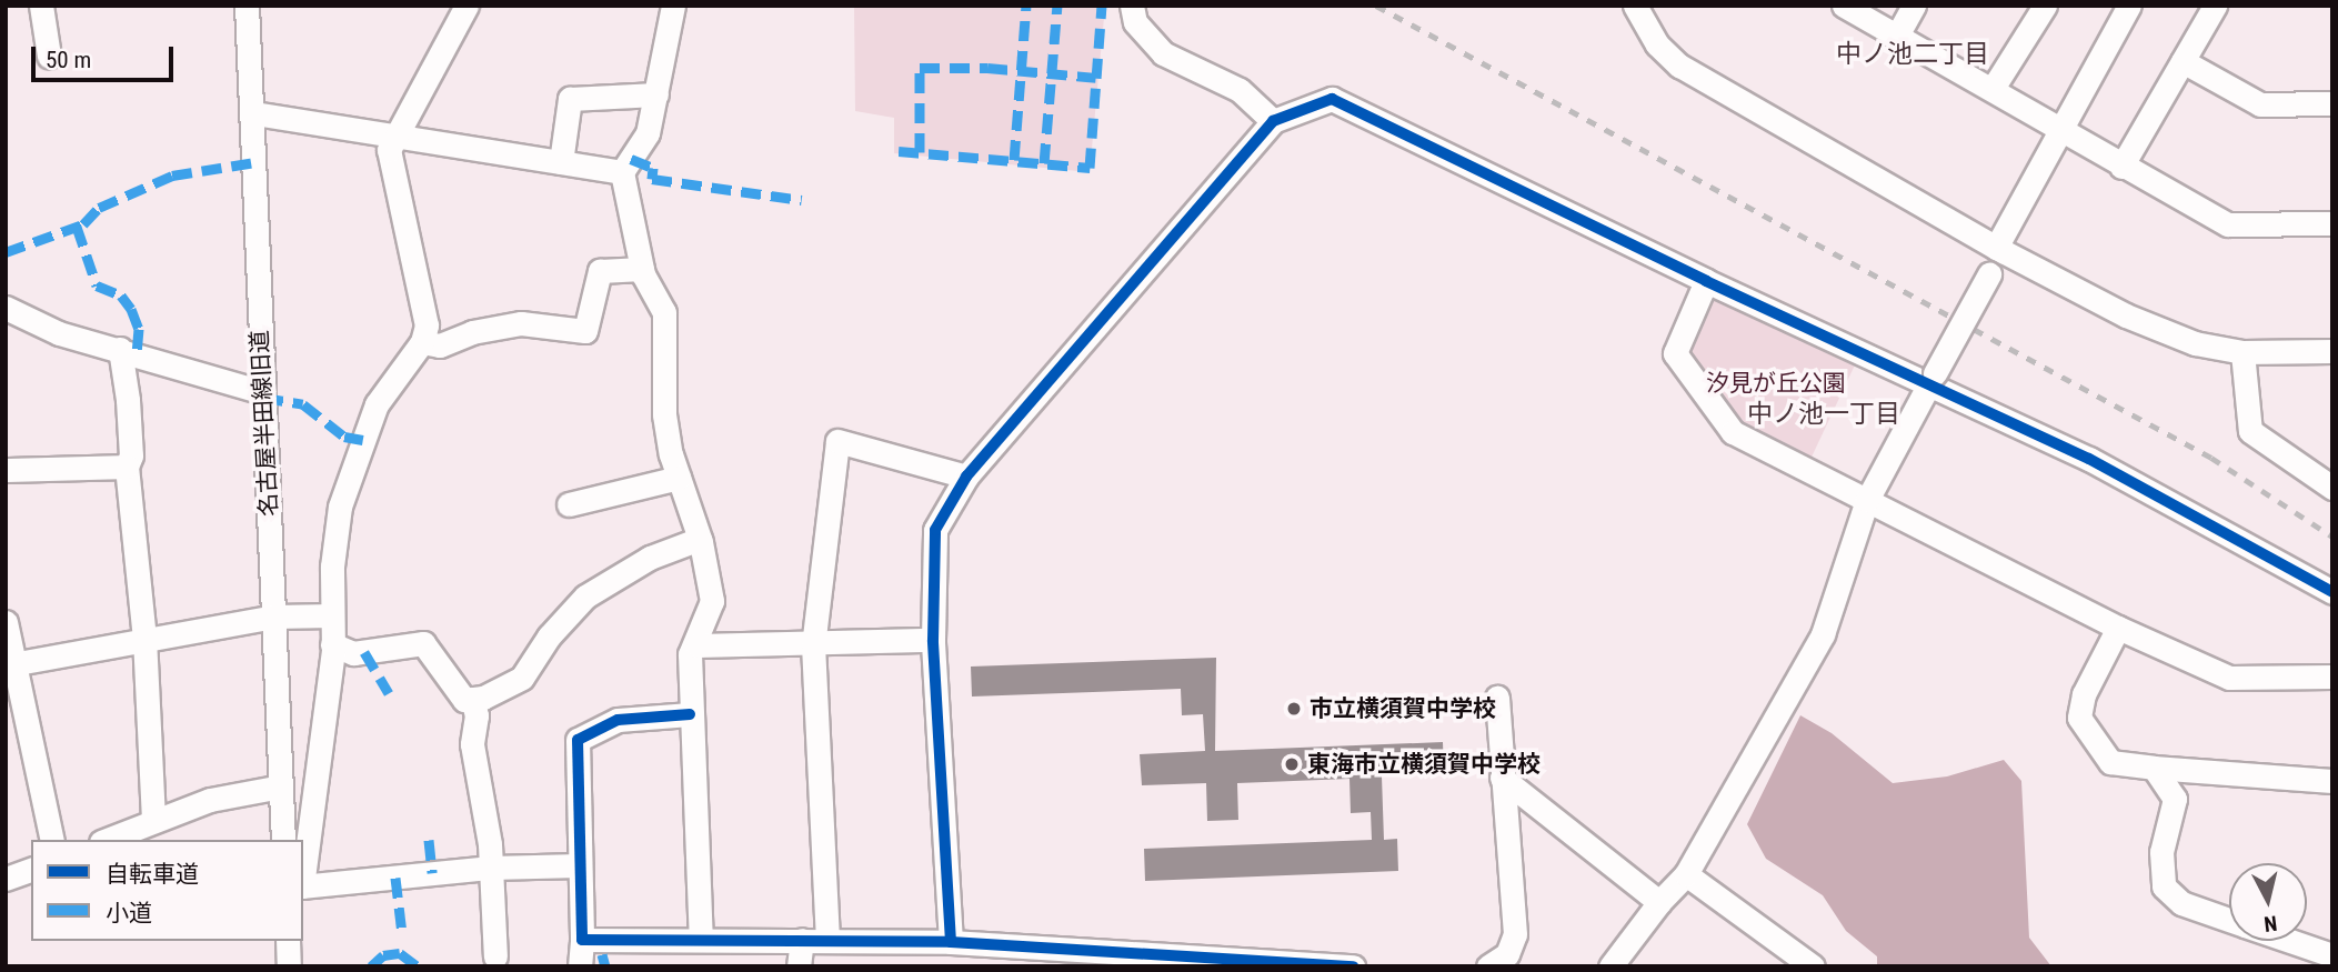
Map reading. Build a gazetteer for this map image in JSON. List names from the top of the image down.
{
  "streets": {
    "street": ["名古屋半田線旧道"]
  },
  "districts": ["中ノ池二丁目", "中ノ池一丁目"],
  "parks": ["汐見が丘公園"],
  "places": ["市立横須賀中学校", "東海市立横須賀中学校"],
  "legend": ["自転車道", "小道"],
  "scale_bar": "50 m",
  "north": "bottom"
}
